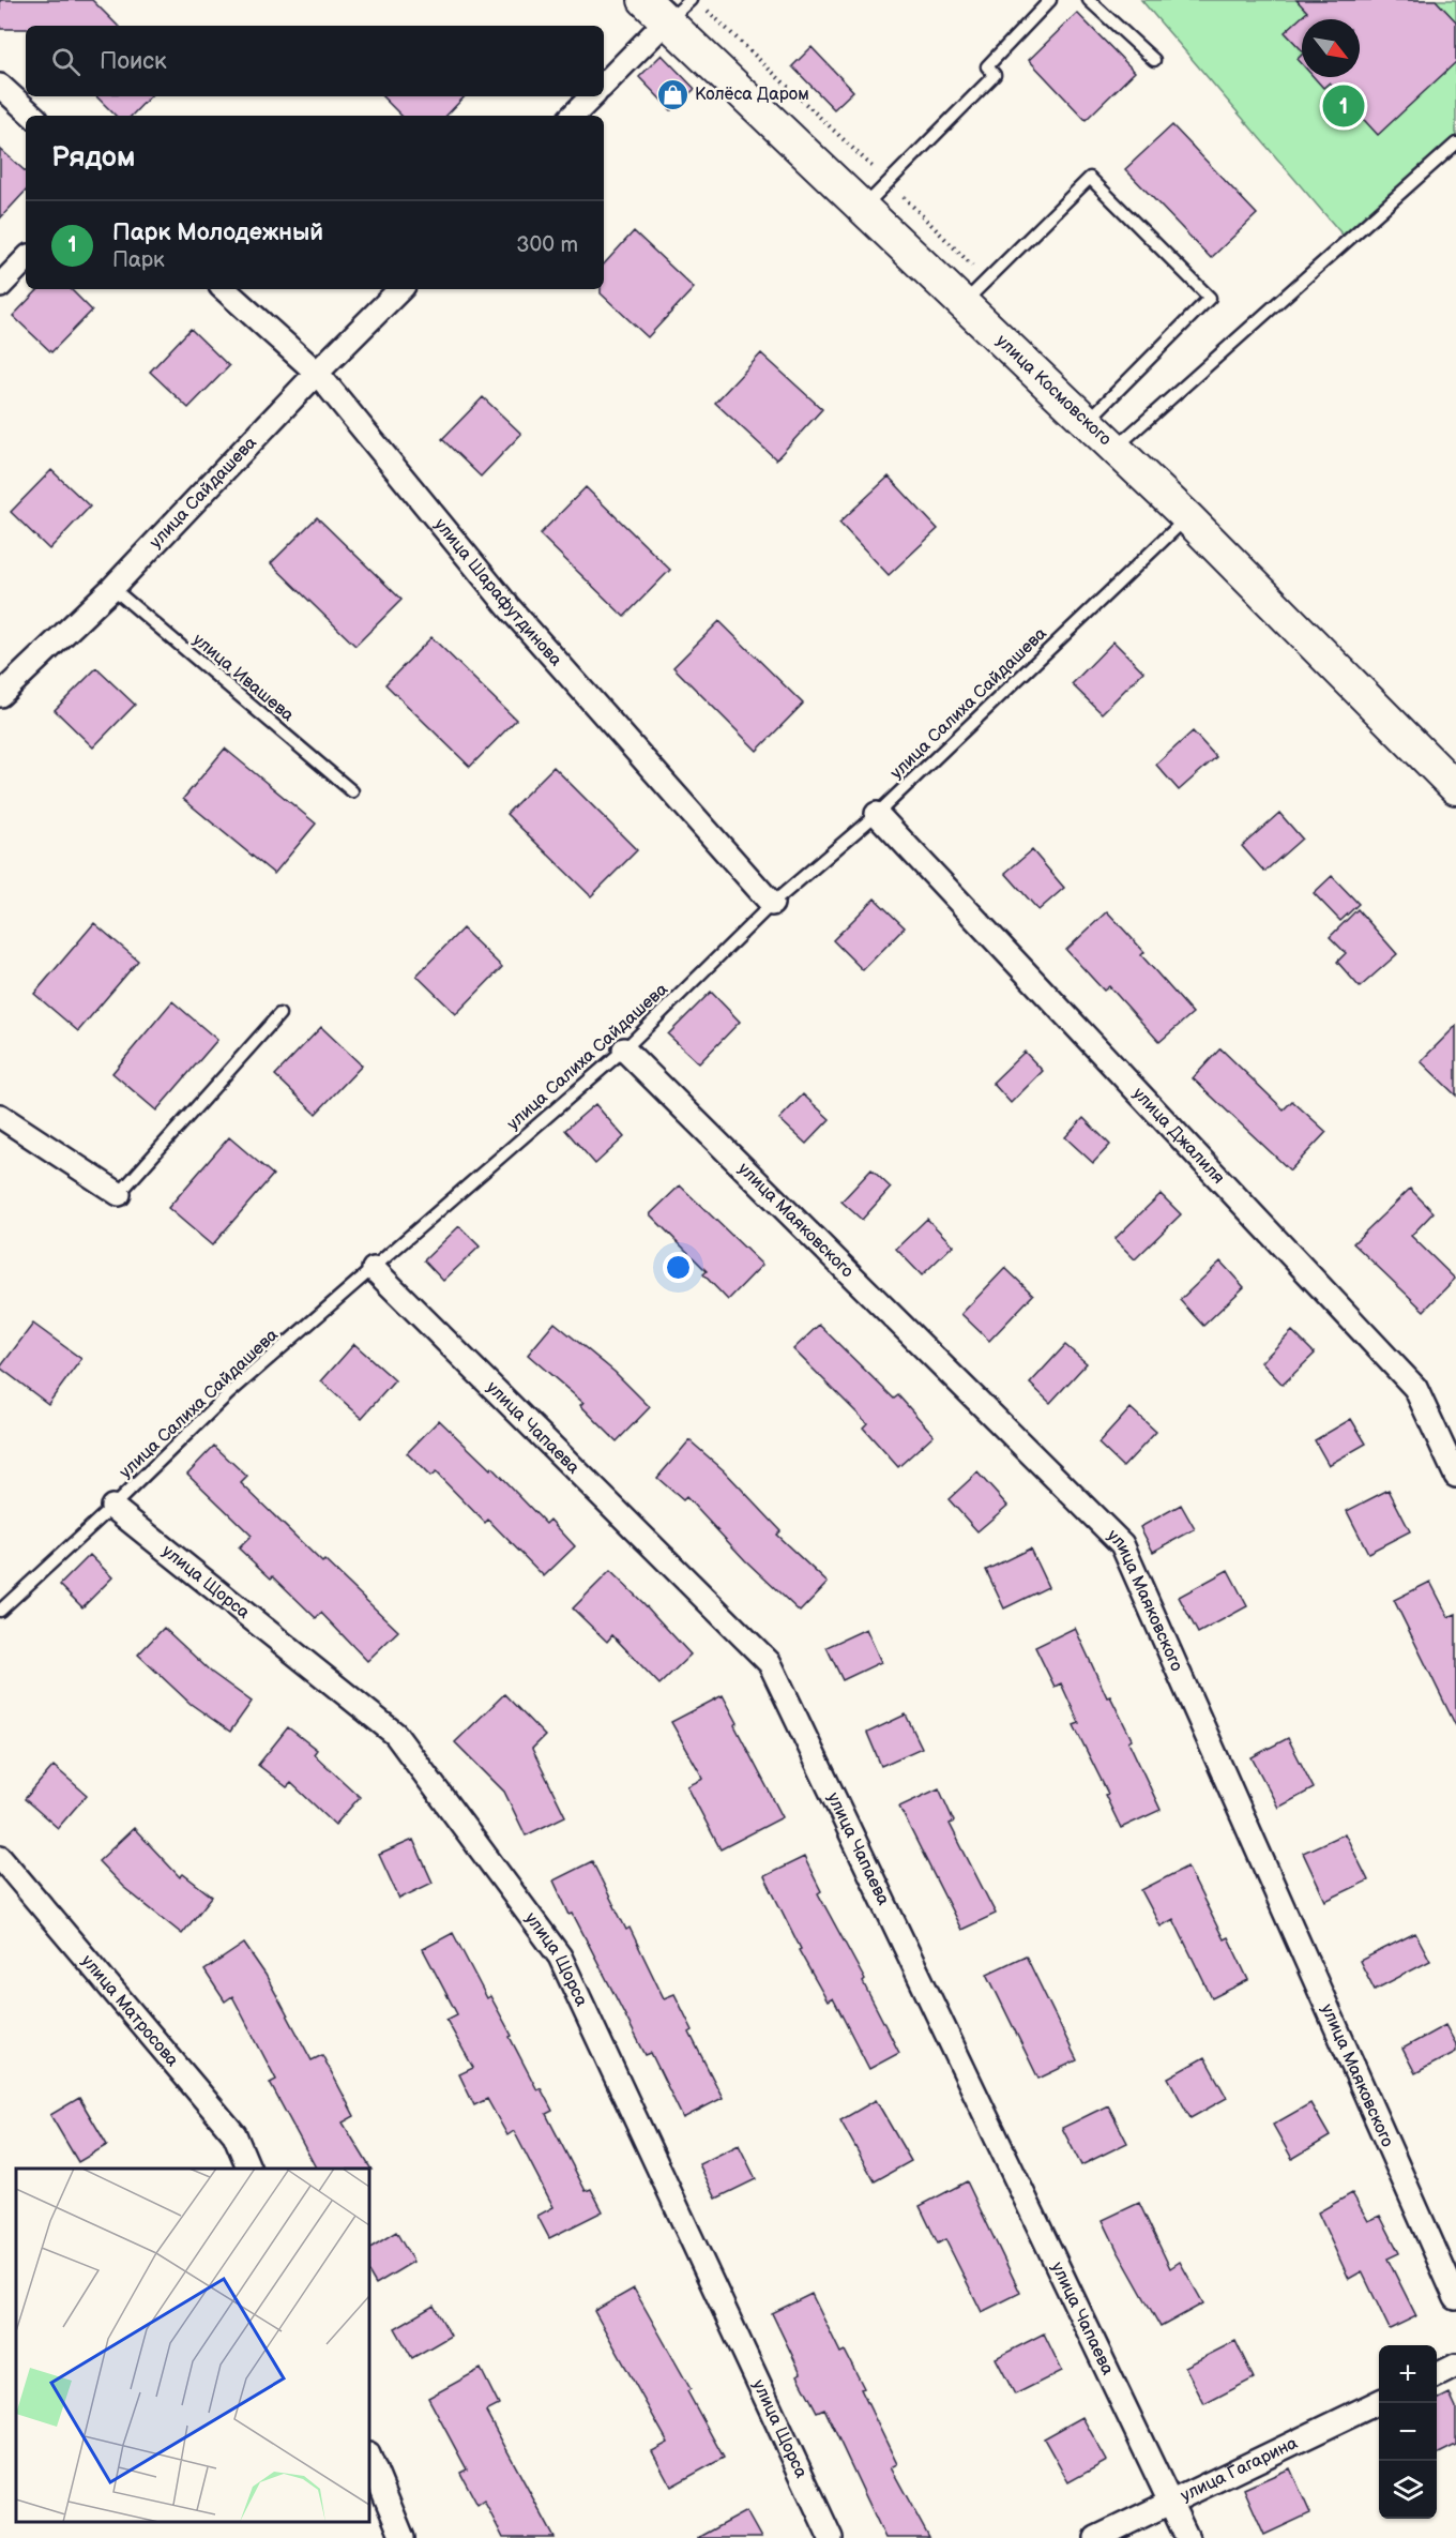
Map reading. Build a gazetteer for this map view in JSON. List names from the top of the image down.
{
  "streets": {
    "main road": ["улица Космовского"],
    "street": [
      "улица Сайдашева",
      "улица Шарафутдинова",
      "улица Джалиля",
      "улица Маяковского",
      "улица Чапаева",
      "улица Щорса",
      "улица Матросова",
      "улица Гагарина"
    ],
    "lane": ["улица Ивашева", "улица Салиха Сайдашева"]
  },
  "crossings": [
    ["улица Космовского", "улица Салиха Сайдашева"],
    ["улица Сайдашева", "улица Шарафутдинова"],
    ["улица Сайдашева", "улица Ивашева"],
    ["улица Шарафутдинова", "улица Салиха Сайдашева"],
    ["улица Салиха Сайдашева", "улица Джалиля"],
    ["улица Салиха Сайдашева", "улица Маяковского"],
    ["улица Салиха Сайдашева", "улица Чапаева"],
    ["улица Салиха Сайдашева", "улица Щорса"],
    ["улица Чапаева", "улица Гагарина"]
  ],
  "places": {
    "shop": ["Колёса Даром"]
  },
  "north": "bottom right",
  "page": {
    "search": "Поиск",
    "pins": "1",
    "heading": "Рядом",
    "list": [
      {
        "mark": "1",
        "name": "Парк Молодежный",
        "note": "Парк",
        "value": "300 m"
      }
    ],
    "map_buttons": ["+", "−"]
  }
}
